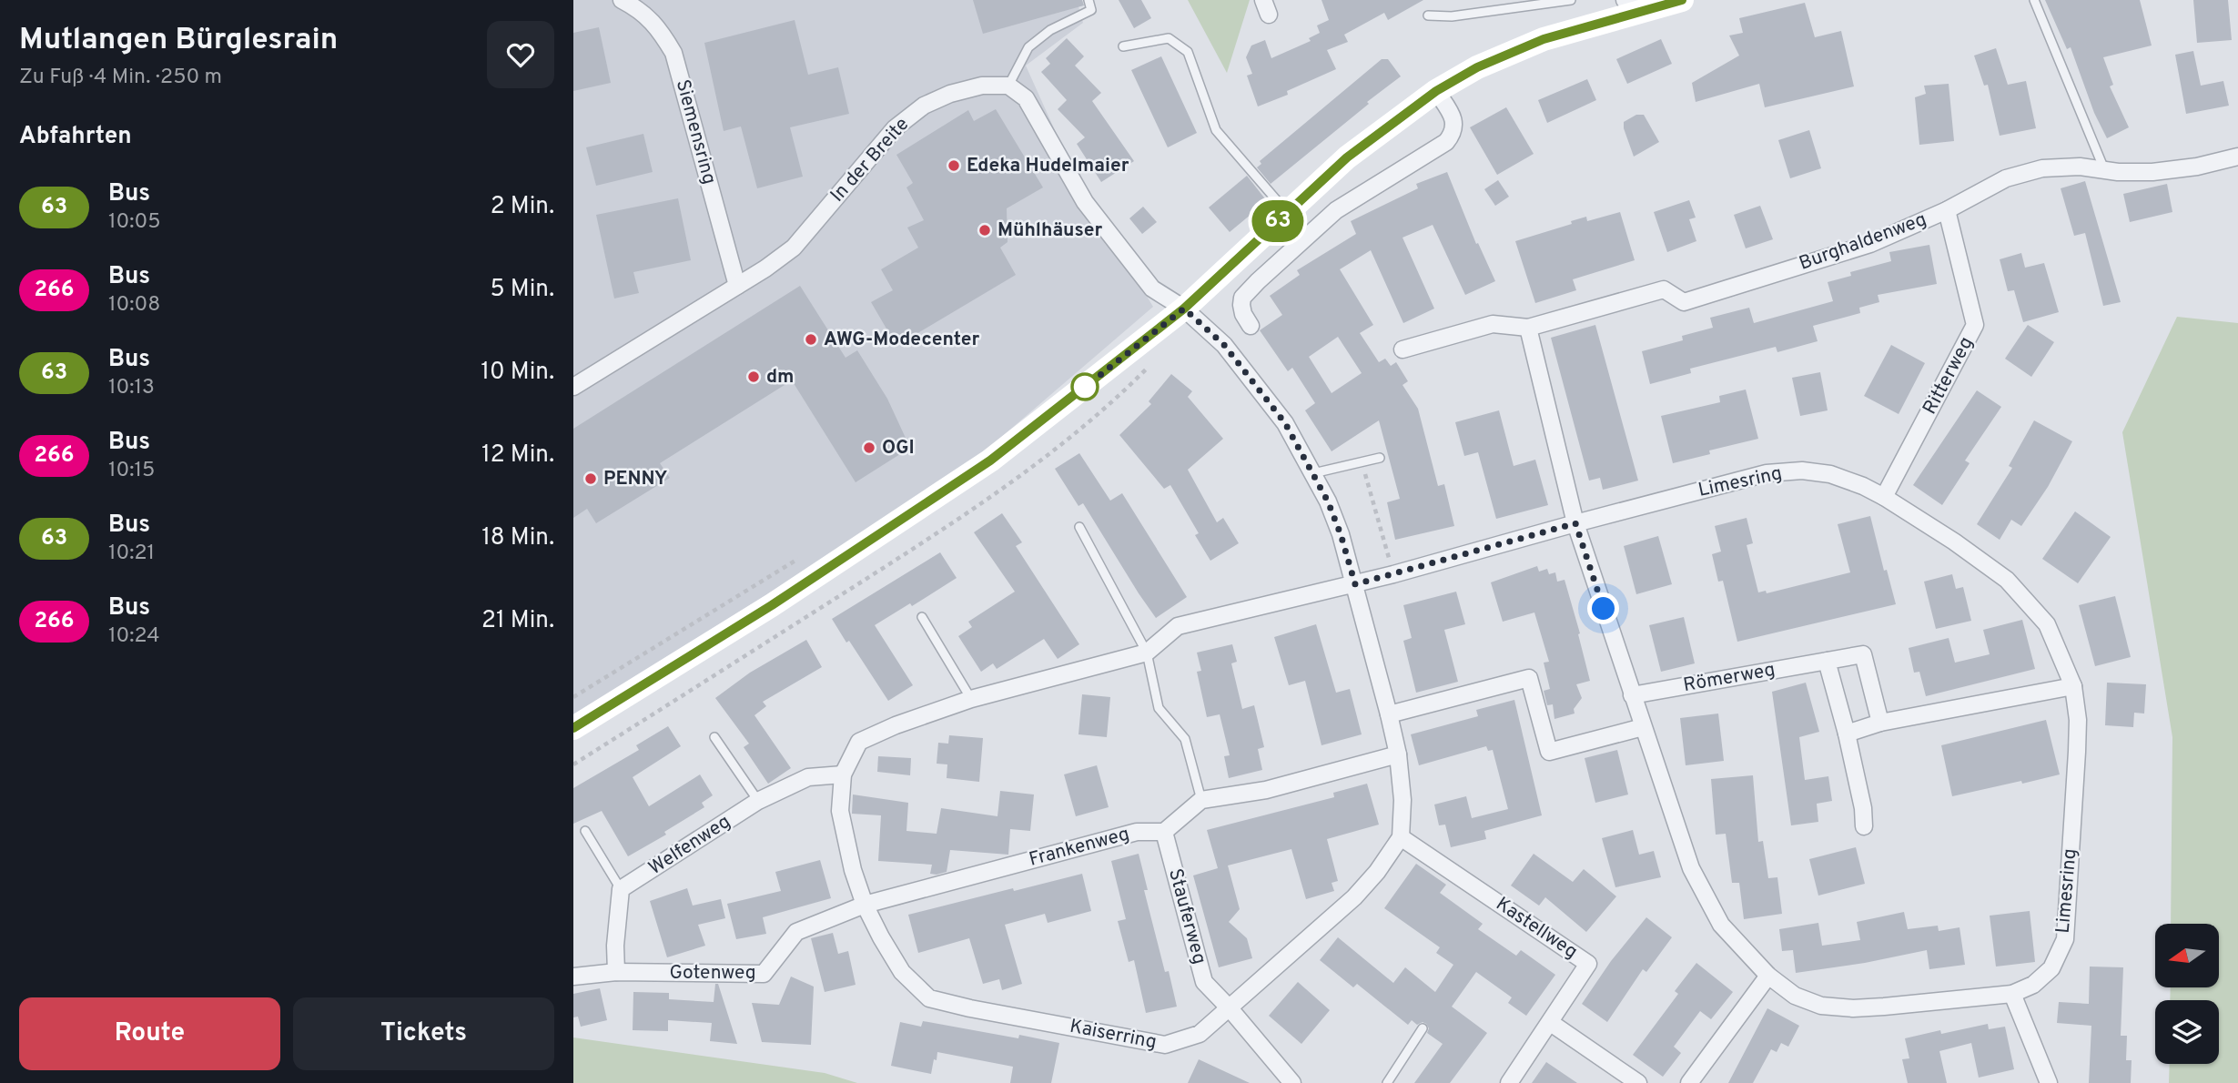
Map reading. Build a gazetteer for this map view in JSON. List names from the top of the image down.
{
  "streets": {
    "street": [
      "Siemensring",
      "In der Breite",
      "Burghaldenweg",
      "Ritterweg",
      "Limesring",
      "Römerweg",
      "Welfenweg",
      "Frankenweg",
      "Stauferweg",
      "Kastellweg",
      "Gotenweg",
      "Kaiserring"
    ]
  },
  "crossings": [
    ["Siemensring", "In der Breite"],
    ["Burghaldenweg", "Ritterweg"],
    ["Ritterweg", "Limesring"],
    ["Limesring", "Römerweg"],
    ["Limesring", "Kaiserring"],
    ["Welfenweg", "Kaiserring"],
    ["Frankenweg", "Stauferweg"],
    ["Frankenweg", "Gotenweg"],
    ["Frankenweg", "Kaiserring"],
    ["Stauferweg", "Kaiserring"],
    ["Kastellweg", "Kaiserring"],
    ["Gotenweg", "Kaiserring"]
  ],
  "places": [
    "Edeka Hudelmaier",
    "Mühlhäuser",
    "AWG-Modecenter",
    "dm",
    "OGI",
    "PENNY"
  ],
  "lines": ["bus line 63"],
  "north": "left",
  "page": {
    "heading": [
      ["Mutlangen Bürglesrain", "Zu Fuß · 4 Min. · 250 m"],
      "Abfahrten"
    ],
    "on_map": "63",
    "list": [
      {
        "mark": "63",
        "name": "Bus",
        "note": "10:05",
        "value": "2 Min."
      },
      {
        "mark": "266",
        "name": "Bus",
        "note": "10:08",
        "value": "5 Min."
      },
      {
        "mark": "63",
        "name": "Bus",
        "note": "10:13",
        "value": "10 Min."
      },
      {
        "mark": "266",
        "name": "Bus",
        "note": "10:15",
        "value": "12 Min."
      },
      {
        "mark": "63",
        "name": "Bus",
        "note": "10:21",
        "value": "18 Min."
      },
      {
        "mark": "266",
        "name": "Bus",
        "note": "10:24",
        "value": "21 Min."
      }
    ],
    "buttons": ["Route", "Tickets"]
  }
}
